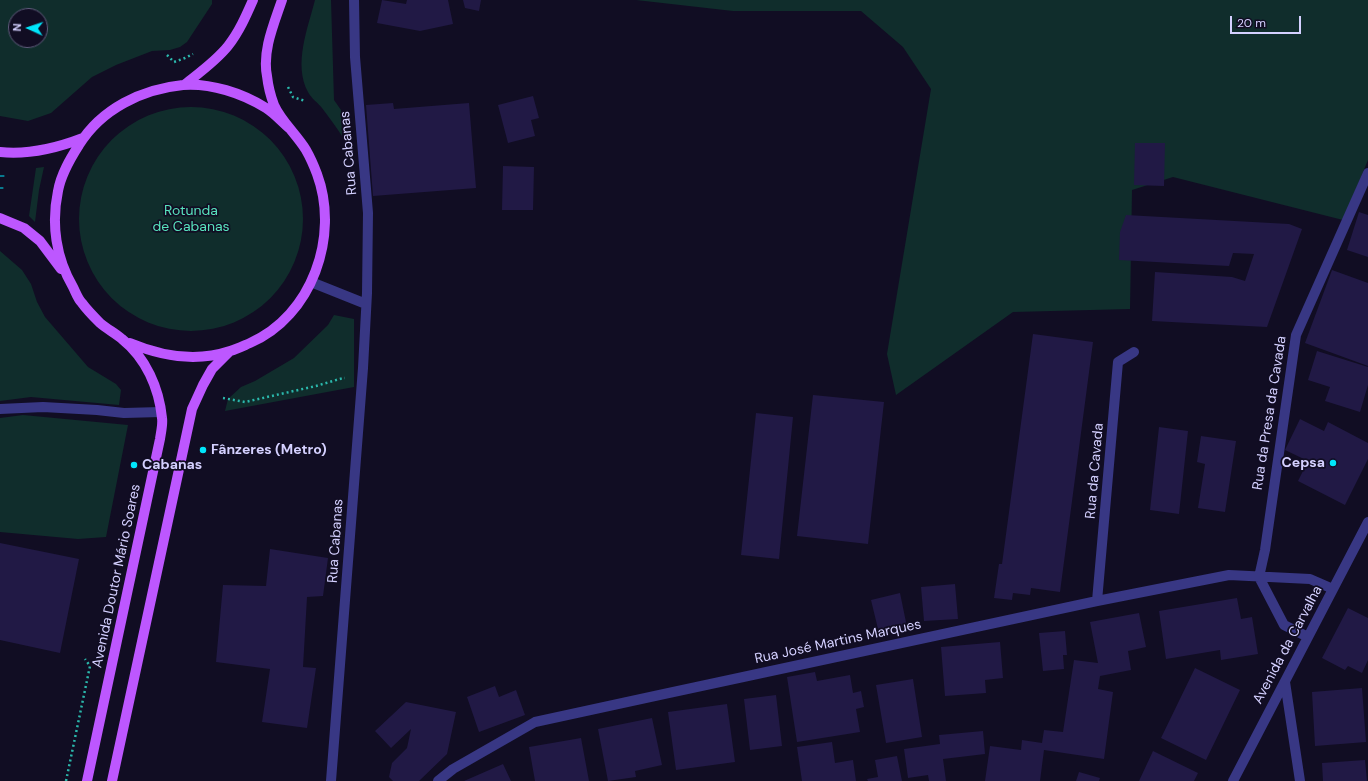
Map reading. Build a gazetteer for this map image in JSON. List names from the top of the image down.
{
  "streets": {
    "main road": ["Avenida Doutor Mário Soares"],
    "street": [
      "Rua Cabanas",
      "Rua da Presa da Cavada",
      "Rua da Cavada",
      "Rua José Martins Marques",
      "Avenida da Carvalha"
    ]
  },
  "crossings": [
    ["Rua da Presa da Cavada", "Rua José Martins Marques"],
    ["Rua da Cavada", "Rua José Martins Marques"]
  ],
  "parks": ["Rotunda de Cabanas"],
  "places": ["Fânzeres (Metro)", "Cepsa", "Cabanas"],
  "scale_bar": "20 m",
  "north": "left"
}
